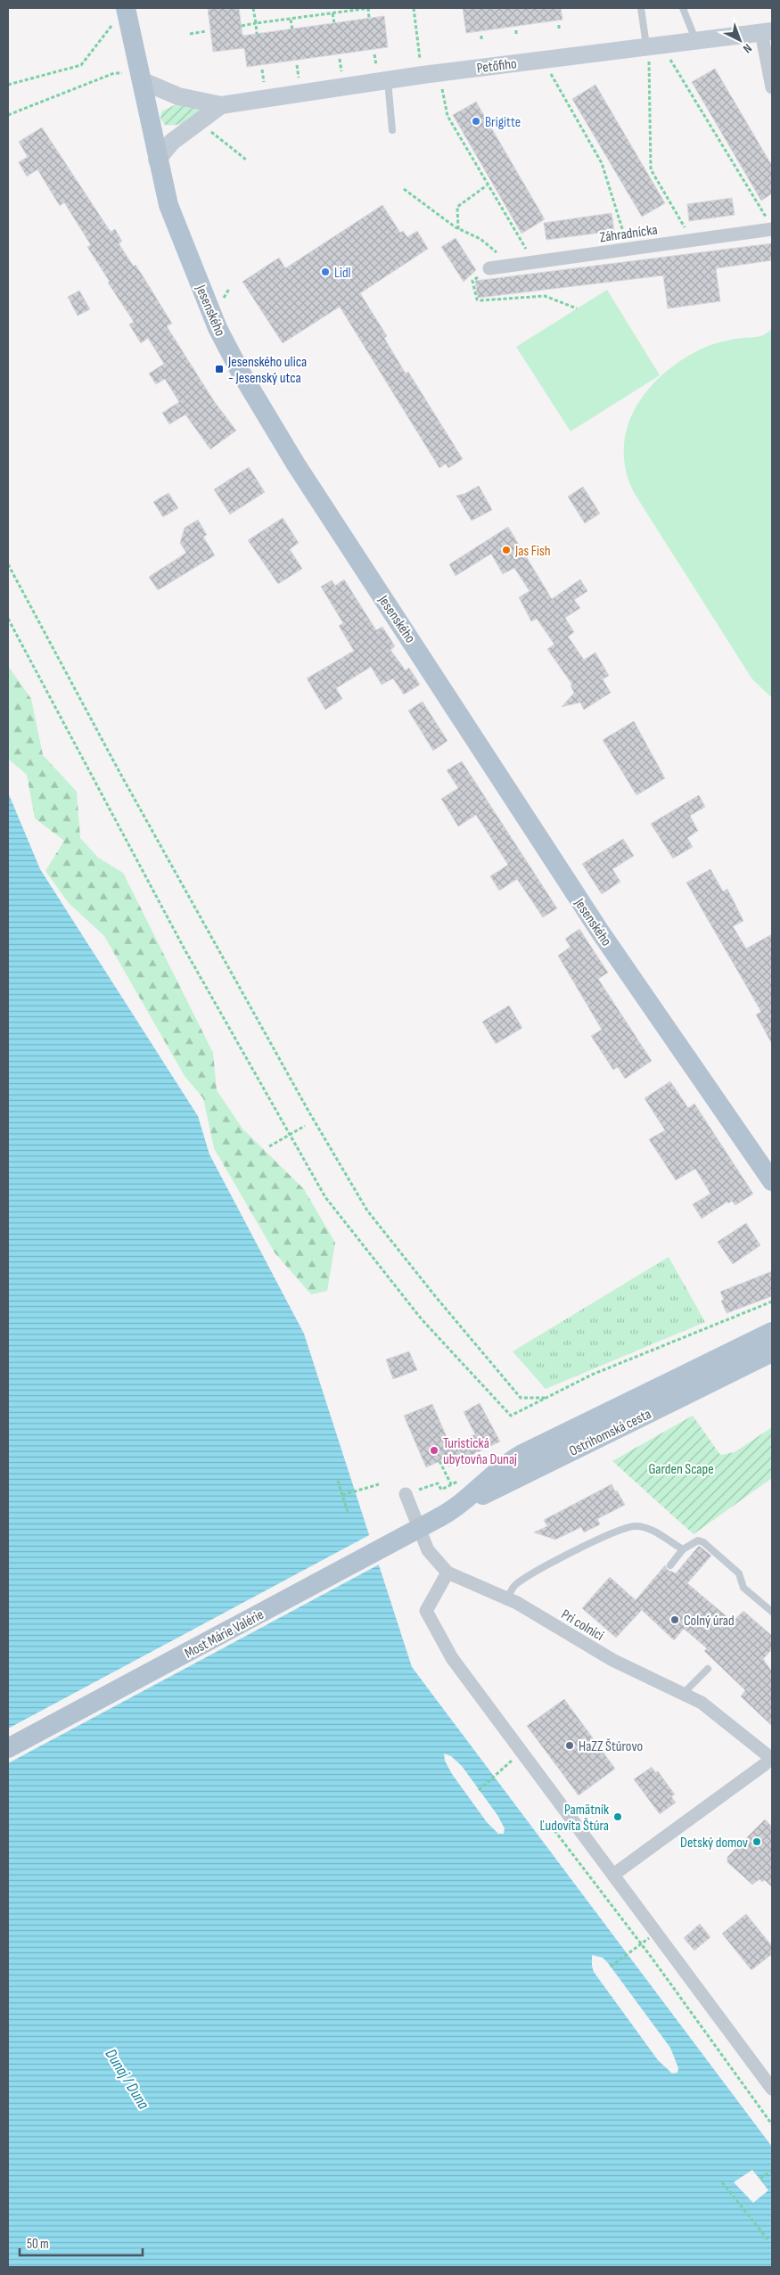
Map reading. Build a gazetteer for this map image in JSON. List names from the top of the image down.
{
  "streets": {
    "main road": ["Jesenského", "Ostrihomská cesta", "Most Márie Valérie"],
    "street": ["Petőfiho", "Záhradnícka", "Pri colnici"]
  },
  "crossings": [
    ["Petőfiho", "Jesenského"],
    ["Ostrihomská cesta", "Most Márie Valérie"]
  ],
  "water": ["Dunaj / Duna"],
  "parks": ["Garden Scape"],
  "places": {
    "other": [
      "Brigitte",
      "Lidl",
      "Jas Fish",
      "Turistická ubytovňa Dunaj",
      "Colný úrad",
      "HaZZ Štúrovo",
      "Pamätník Ľudovíta Štúra",
      "Detský domov"
    ],
    "transit": ["Jesenského ulica - Jesenský utca"]
  },
  "scale_bar": "50 m",
  "north": "bottom right"
}
